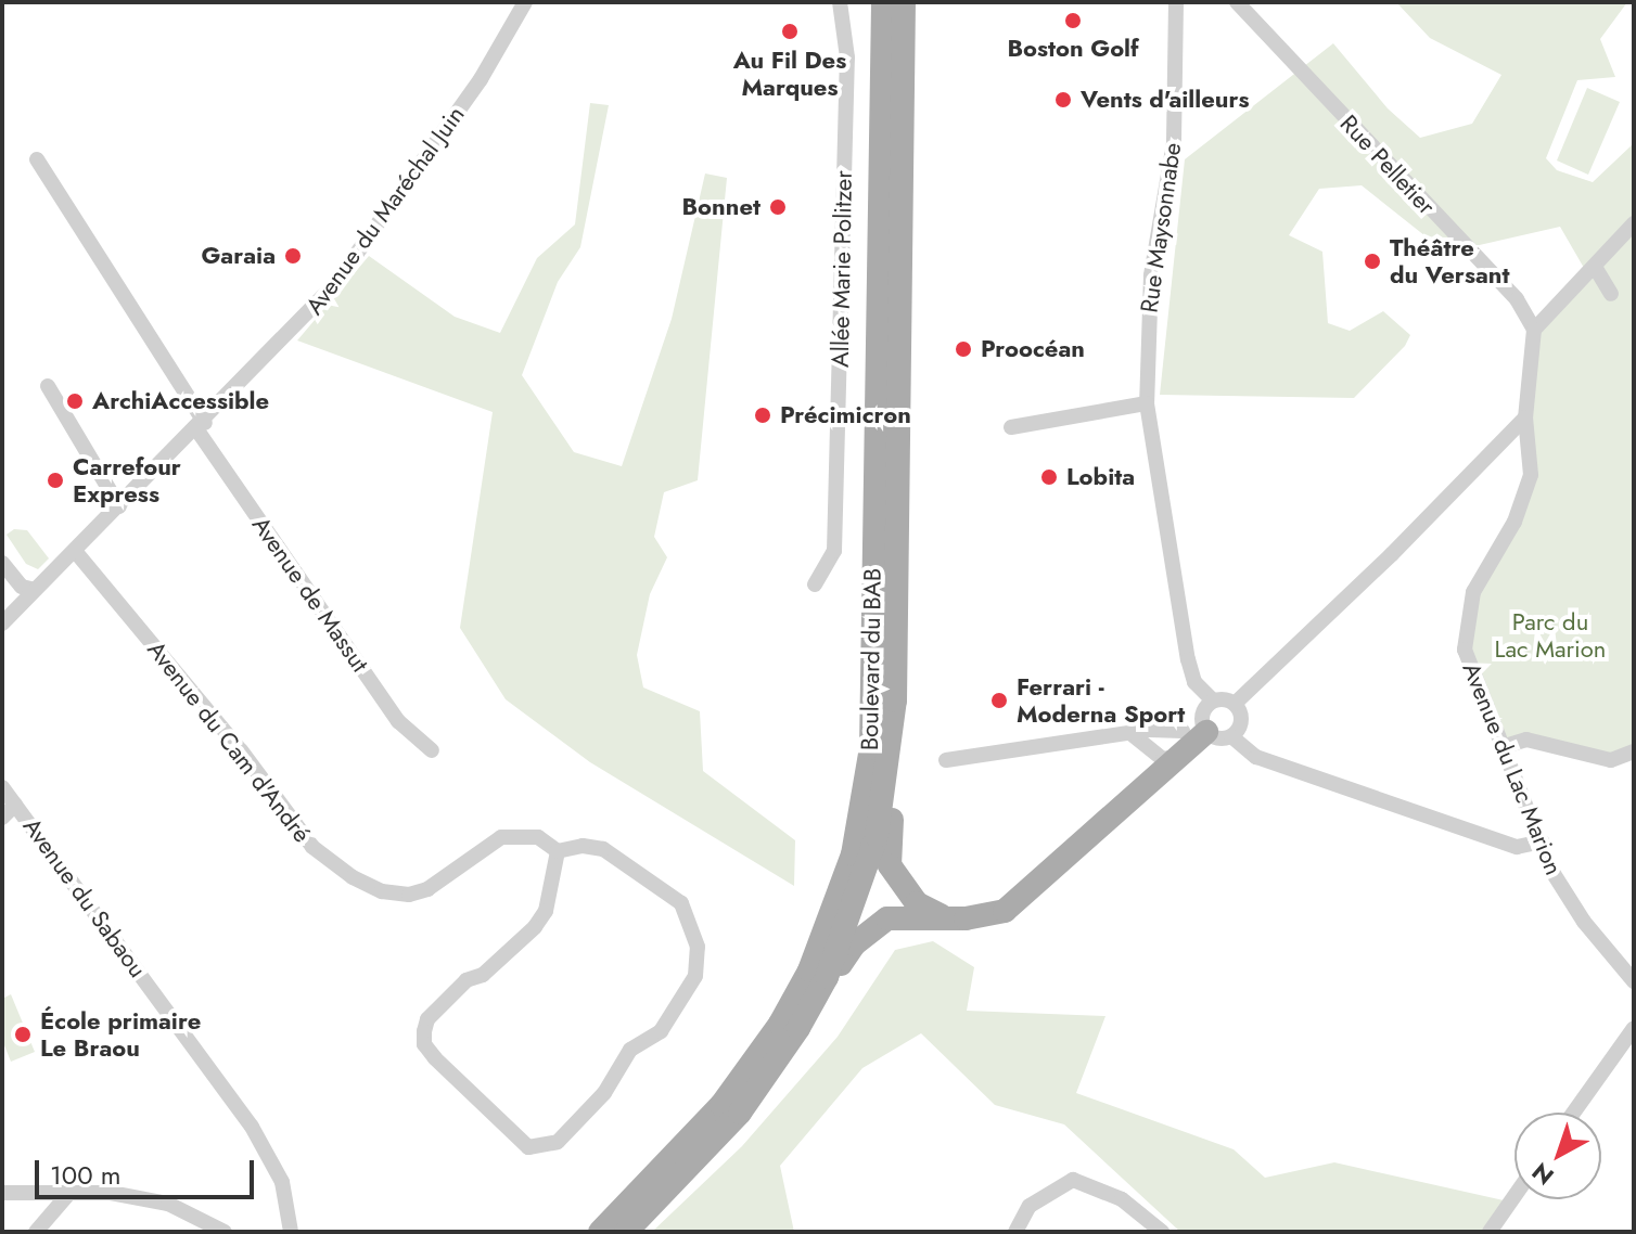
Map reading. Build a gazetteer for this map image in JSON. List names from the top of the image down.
{
  "streets": {
    "main road": ["Boulevard du BAB"],
    "street": [
      "Rue Pelletier",
      "Avenue du Maréchal Juin",
      "Rue Maysonnabe",
      "Allée Marie Politzer",
      "Avenue de Massut",
      "Avenue du Cam d'André",
      "Avenue du Lac Marion",
      "Avenue du Sabaou"
    ]
  },
  "crossings": [
    ["Rue Pelletier", "Avenue du Lac Marion"],
    ["Avenue du Maréchal Juin", "Avenue de Massut"],
    ["Avenue du Maréchal Juin", "Avenue du Cam d'André"]
  ],
  "parks": ["Parc du Lac Marion"],
  "places": [
    "Boston Golf",
    "Au Fil Des Marques",
    "Vents d'ailleurs",
    "Bonnet",
    "Garaia",
    "Théâtre du Versant",
    "Proocéan",
    "ArchiAccessible",
    "Précimicron",
    "Lobita",
    "Carrefour Express",
    "Ferrari - Moderna Sport",
    "École primaire Le Braou"
  ],
  "scale_bar": "100 m",
  "north": "bottom left"
}
